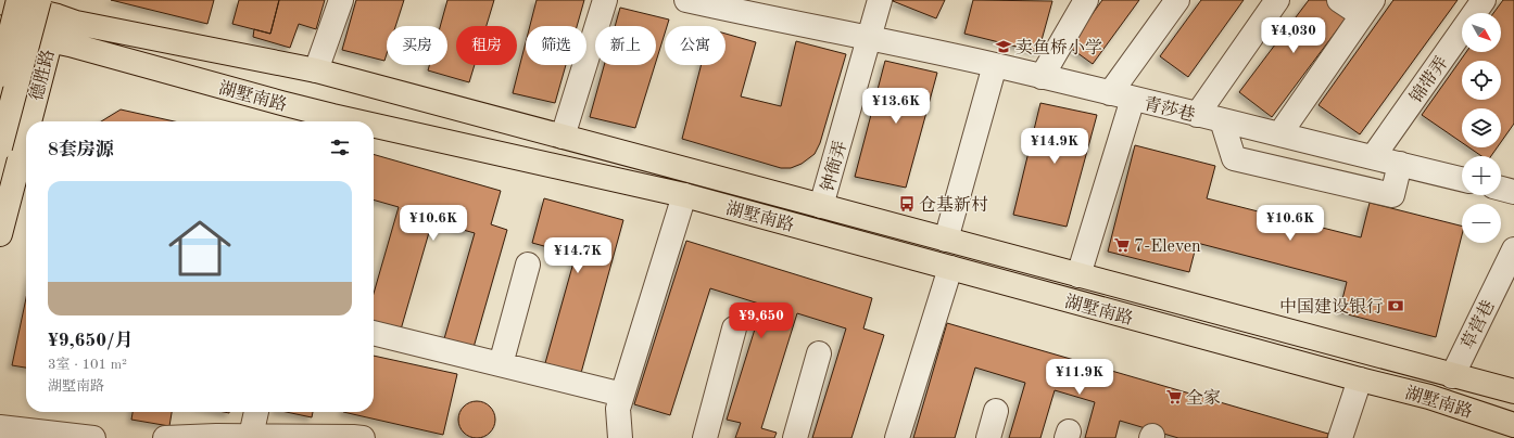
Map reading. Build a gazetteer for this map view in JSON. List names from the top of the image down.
{
  "streets": {
    "main road": ["德胜路", "湖墅南路"],
    "street": [
      "锦带弄",
      "青莎巷",
      "钟衙弄",
      "草营巷"
    ]
  },
  "crossings": [
    ["德胜路", "湖墅南路"],
    ["锦带弄", "青莎巷"],
    ["湖墅南路", "钟衙弄"],
    ["湖墅南路", "草营巷"],
    ["青莎巷", "钟衙弄"]
  ],
  "places": {
    "school or university": ["卖鱼桥小学"],
    "bus stop": ["仓基新村"],
    "supermarket": ["7-Eleven", "全家"],
    "bank": ["中国建设银行"]
  },
  "north": "bottom right",
  "page": {
    "map_buttons": ["+", "−"],
    "price": [
      "¥4,030",
      "¥13.6K",
      "¥14.9K",
      "¥10.6K",
      "¥10.6K",
      "¥14.7K",
      "¥9,650",
      "¥11.9K"
    ],
    "chip": [
      "买房",
      "租房",
      "筛选",
      "新上",
      "公寓"
    ],
    "heading": "8套房源",
    "list": [
      {
        "name": "¥9,650/月",
        "note": "3室 · 101 m² · 湖墅南路"
      }
    ]
  }
}
